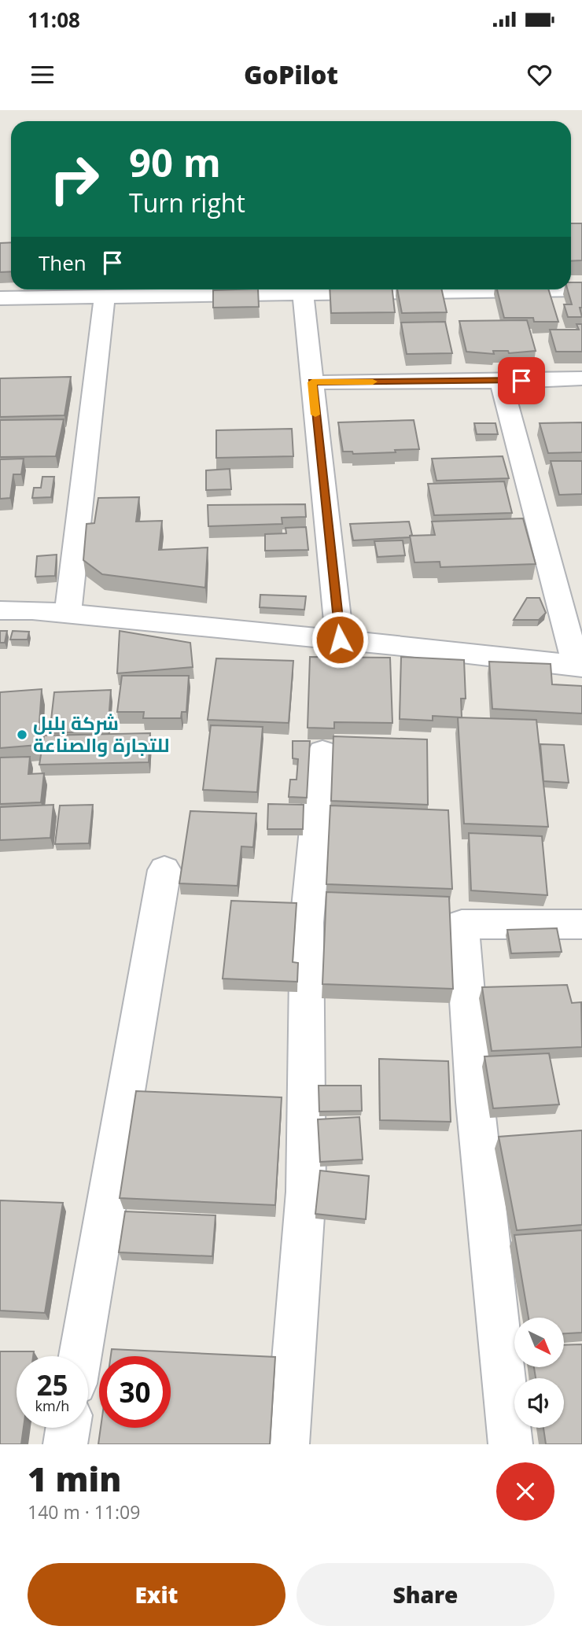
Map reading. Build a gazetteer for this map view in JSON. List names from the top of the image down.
{
  "places": ["شركة بلبل للتجارة والصناعة"],
  "north": "bottom right",
  "page": {
    "status": "11:08",
    "header": "GoPilot",
    "turn": ["90 m", "Turn right"],
    "then": "Then",
    "speed": "25 km/h",
    "limit": "30",
    "heading": ["1 min", "140 m · 11:09"],
    "buttons": ["Exit", "Share"]
  }
}
